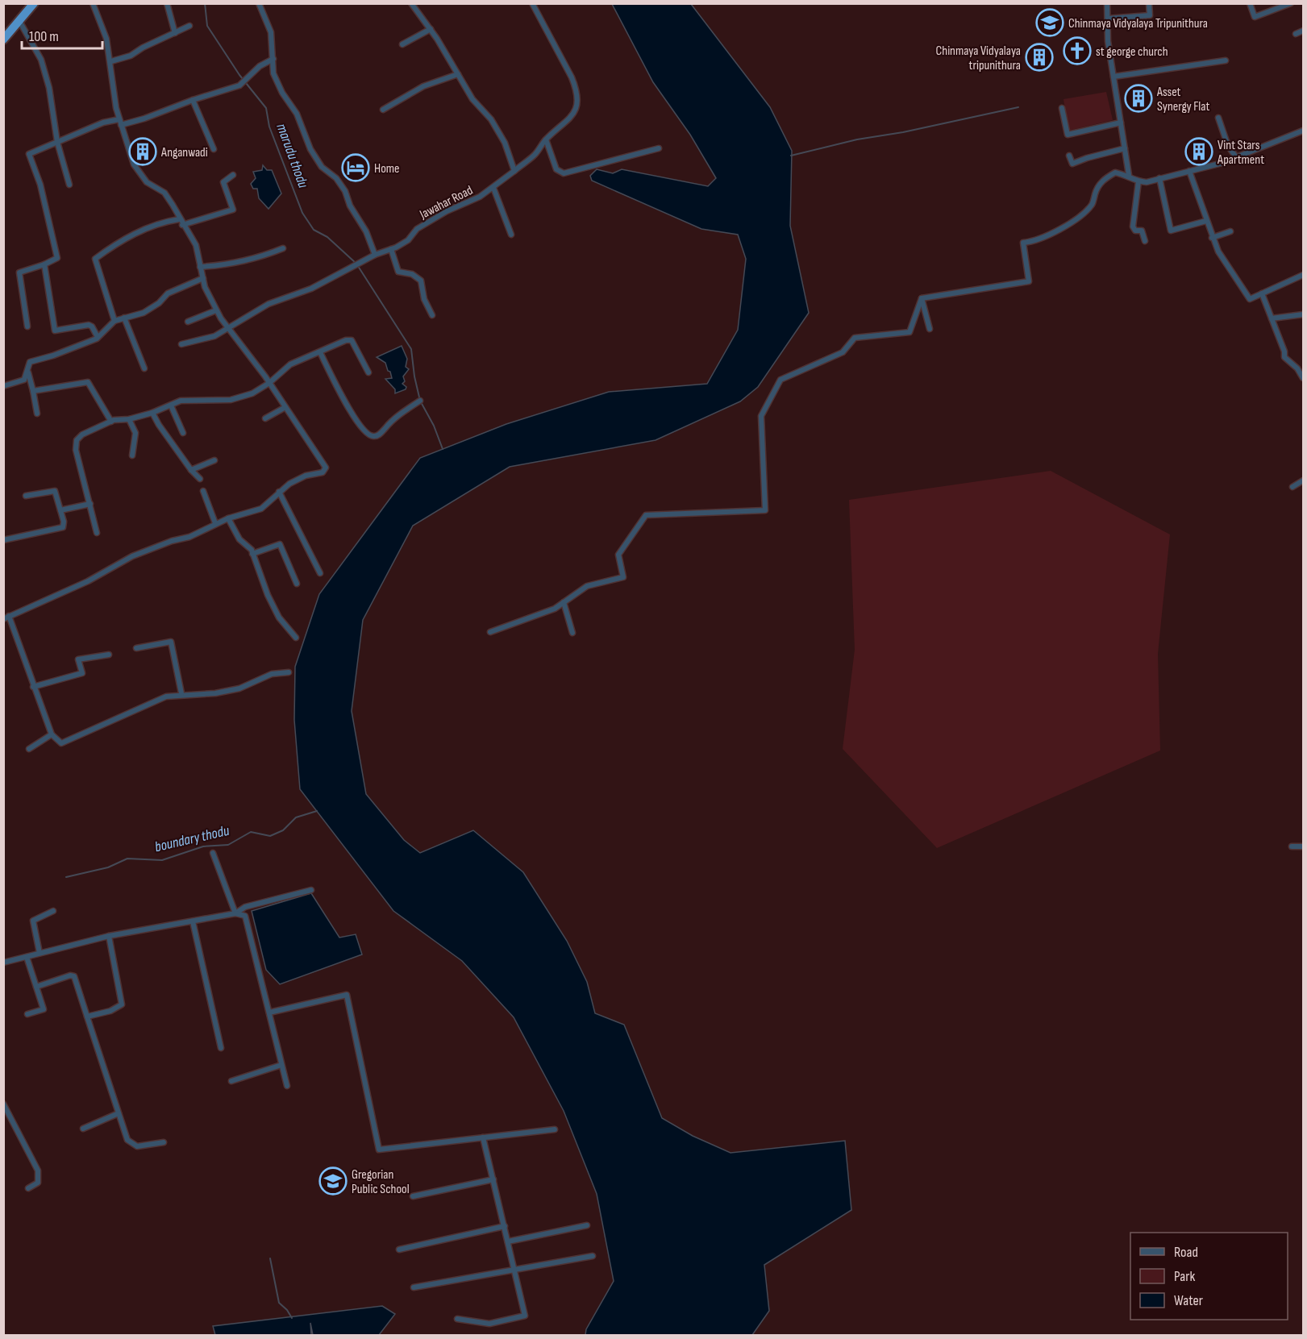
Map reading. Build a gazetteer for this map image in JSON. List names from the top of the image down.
{
  "streets": {
    "street": ["Jawahar Road"]
  },
  "water": ["marudu thodu", "boundary thodu"],
  "places": {
    "school or university": ["Chinmaya Vidyalaya Tripunithura", "Gregorian Public School"],
    "church": ["st george church"],
    "building": [
      "Chinmaya Vidyalaya tripunithura",
      "Asset Synergy Flat",
      "Anganwadi",
      "Vint Stars Apartment"
    ],
    "hotel": ["Home"]
  },
  "legend": ["Road", "Park", "Water"],
  "scale_bar": "100 m"
}
